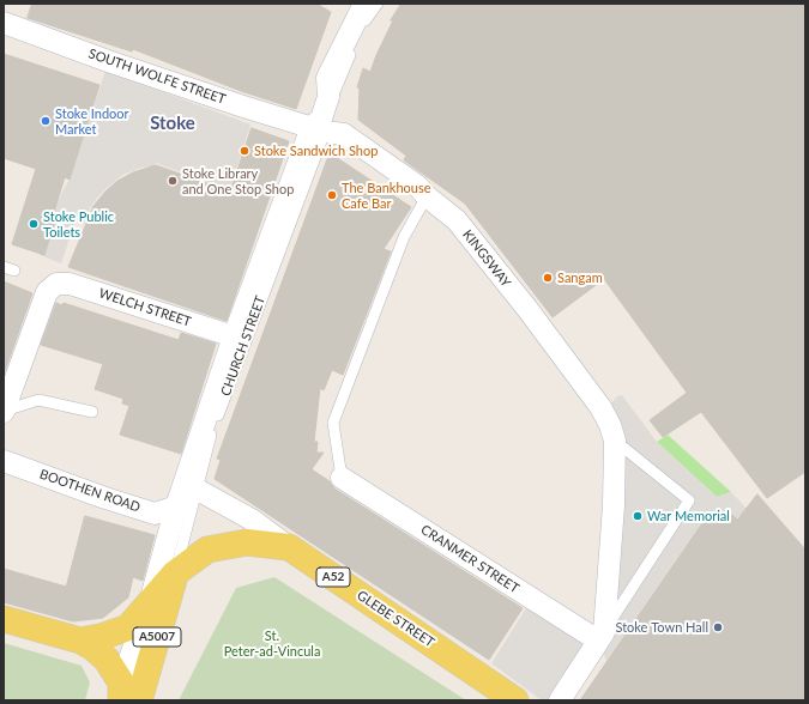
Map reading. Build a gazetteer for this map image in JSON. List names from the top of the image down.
{
  "streets": {
    "main road": [
      "CHURCH STREET",
      "A52",
      "GLEBE STREET",
      "A5007"
    ],
    "street": [
      "SOUTH WOLFE STREET",
      "KINGSWAY",
      "WELCH STREET",
      "BOOTHEN ROAD",
      "CRANMER STREET"
    ]
  },
  "crossings": [
    ["SOUTH WOLFE STREET", "KINGSWAY"],
    ["SOUTH WOLFE STREET", "CHURCH STREET"],
    ["KINGSWAY", "CHURCH STREET"],
    ["KINGSWAY", "CRANMER STREET"],
    ["WELCH STREET", "CHURCH STREET"],
    ["CHURCH STREET", "BOOTHEN ROAD"],
    ["CHURCH STREET", "A52"],
    ["CHURCH STREET", "GLEBE STREET"],
    ["A52", "GLEBE STREET"]
  ],
  "districts": ["Stoke"],
  "parks": ["St. Peter-ad-Vincula"],
  "places": [
    "Stoke Indoor Market",
    "Stoke Sandwich Shop",
    "Stoke Library and One Stop Shop",
    "The Bankhouse Cafe Bar",
    "Stoke Public Toilets",
    "Sangam",
    "War Memorial",
    "Stoke Town Hall"
  ]
}
